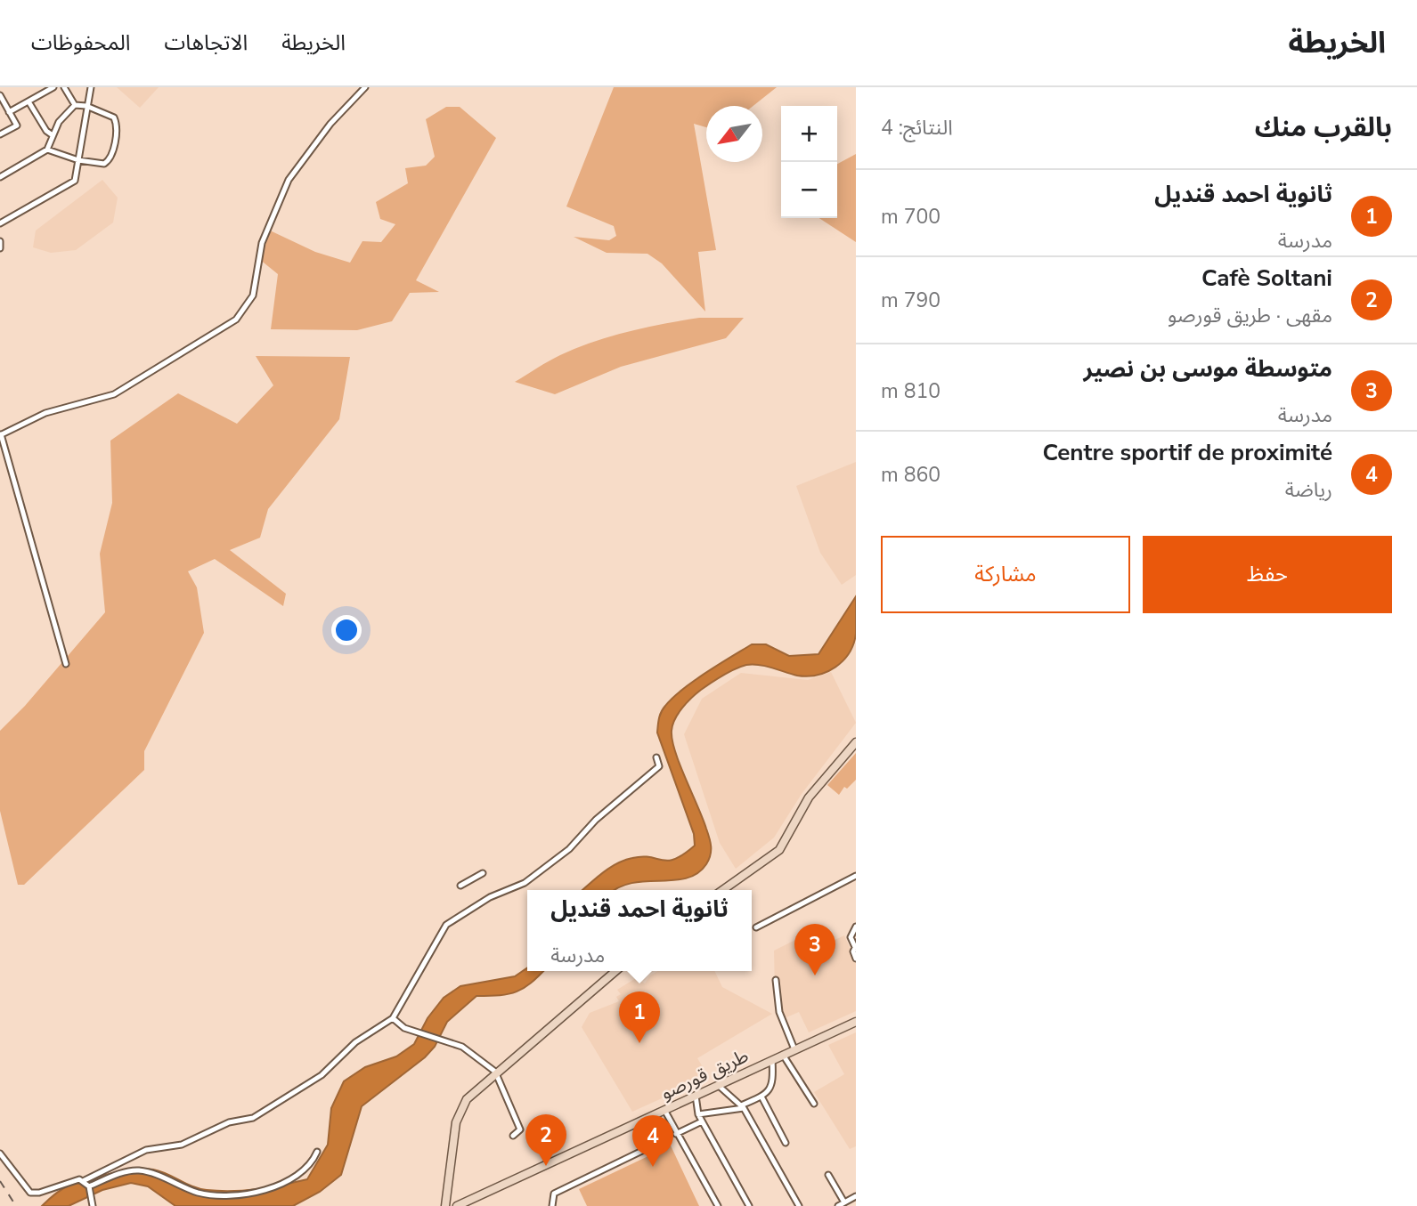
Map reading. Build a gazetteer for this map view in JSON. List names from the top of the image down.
{
  "streets": {
    "main road": ["طريق قورصو"]
  },
  "north": "bottom left",
  "page": {
    "header": "الخريطة",
    "nav": ["الخريطة", "الاتجاهات", "المحفوظات"],
    "heading": ["بالقرب منك", "النتائج: 4"],
    "map_buttons": ["+", "−"],
    "list": [
      {
        "mark": "1",
        "name": "ثانوية احمد قنديل",
        "note": "مدرسة",
        "value": "700 m"
      },
      {
        "mark": "2",
        "name": "Cafè Soltani",
        "note": "مقهى · طريق قورصو",
        "value": "790 m"
      },
      {
        "mark": "3",
        "name": "متوسطة موسى بن نصير",
        "note": "مدرسة",
        "value": "810 m"
      },
      {
        "mark": "4",
        "name": "Centre sportif de proximité",
        "note": "رياضة",
        "value": "860 m"
      }
    ],
    "buttons": ["حفظ", "مشاركة"],
    "popup": ["ثانوية احمد قنديل", "مدرسة"],
    "pins": [
      "3",
      "1",
      "2",
      "4"
    ]
  }
}
